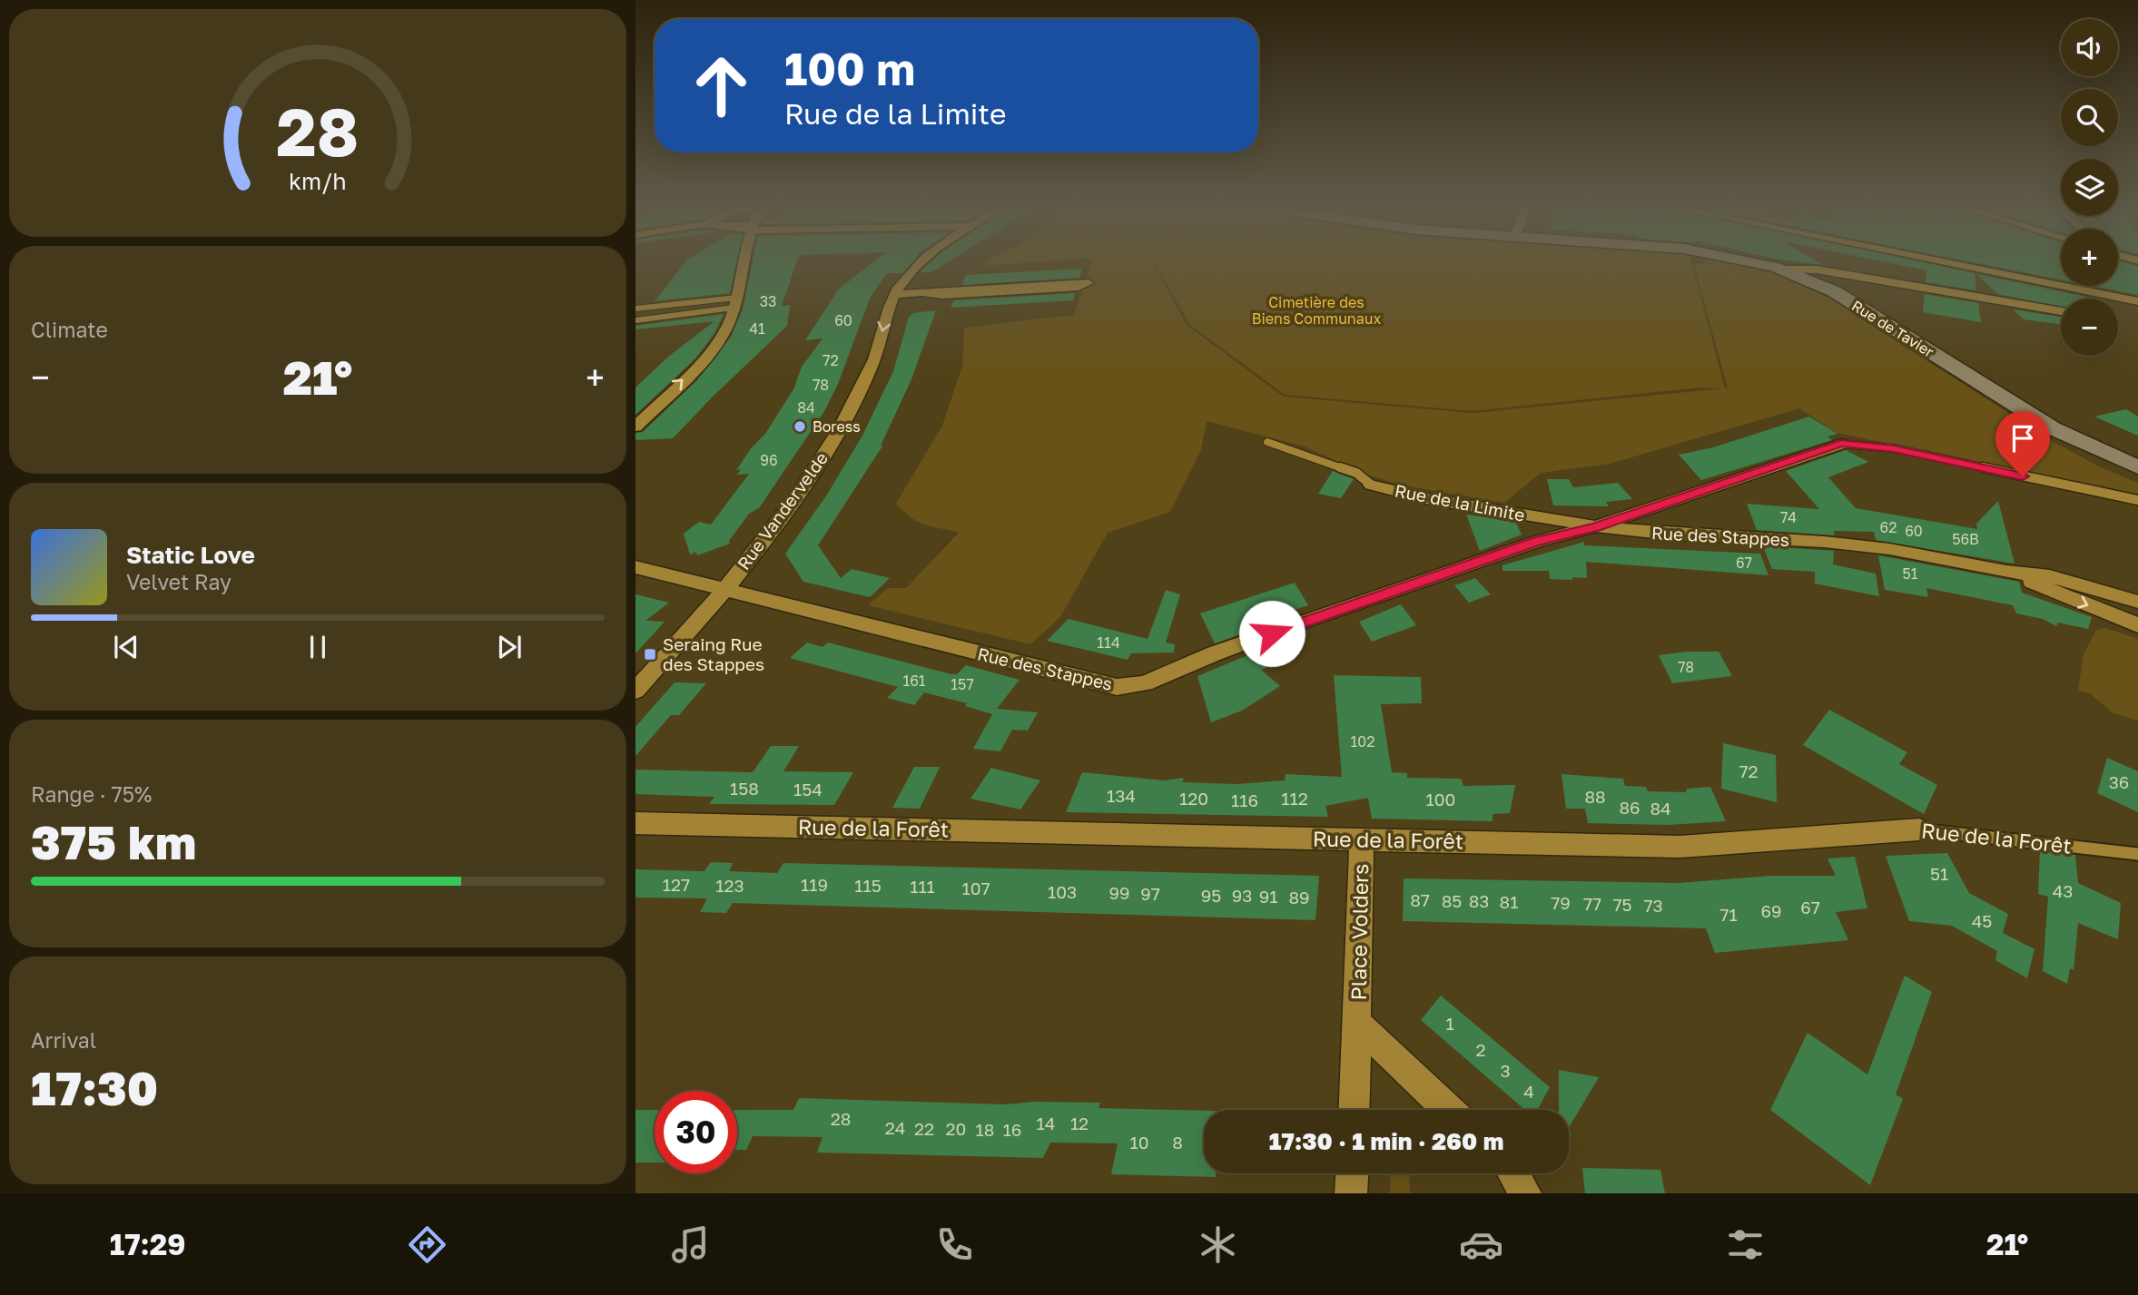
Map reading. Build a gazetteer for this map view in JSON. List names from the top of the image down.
{
  "streets": {
    "street": [
      "Rue de Tavier",
      "Rue de la Limite",
      "Rue Vandervelde",
      "Rue des Stappes",
      "Rue de la Forêt",
      "Place Volders"
    ]
  },
  "crossings": [
    ["Rue de la Limite", "Rue des Stappes"],
    ["Rue Vandervelde", "Rue des Stappes"],
    ["Rue de la Forêt", "Place Volders"]
  ],
  "parks": ["Cimetière des Biens Communaux"],
  "places": {
    "other": ["Boress"],
    "transit": ["Seraing Rue des Stappes"]
  },
  "house_numbers": [
    "33",
    "60",
    "41",
    "72",
    "78",
    "84",
    "96",
    "74",
    "62",
    "60",
    "56B",
    "67",
    "51",
    "114",
    "78",
    "161",
    "157",
    "102",
    "72",
    "36",
    "158",
    "154",
    "134",
    "88",
    "120",
    "112",
    "100",
    "116",
    "86",
    "84",
    "51",
    "127",
    "119",
    "123",
    "115",
    "111",
    "107",
    "43",
    "103",
    "99",
    "97",
    "95",
    "93",
    "91",
    "89",
    "87",
    "85",
    "83",
    "81",
    "79",
    "77",
    "75",
    "73",
    "67",
    "69",
    "71",
    "45",
    "1",
    "2",
    "3",
    "4",
    "28",
    "14",
    "12",
    "24",
    "22",
    "20",
    "18",
    "16",
    "10",
    "8"
  ],
  "page": {
    "map_buttons": ["+", "−"],
    "turn": ["100 m", "Rue de la Limite"],
    "tile": [
      "Climate",
      ["Range · 75%", "375 km"],
      ["Arrival", "17:30"]
    ],
    "heat": ["−", "21°", "+"],
    "song": ["Static Love", "Velvet Ray"],
    "limit": "30",
    "trip": "17:30 · 1 min · 260 m",
    "tabs": ["17:29", "21°"],
    "gauge": ["28", "km/h"]
  }
}
